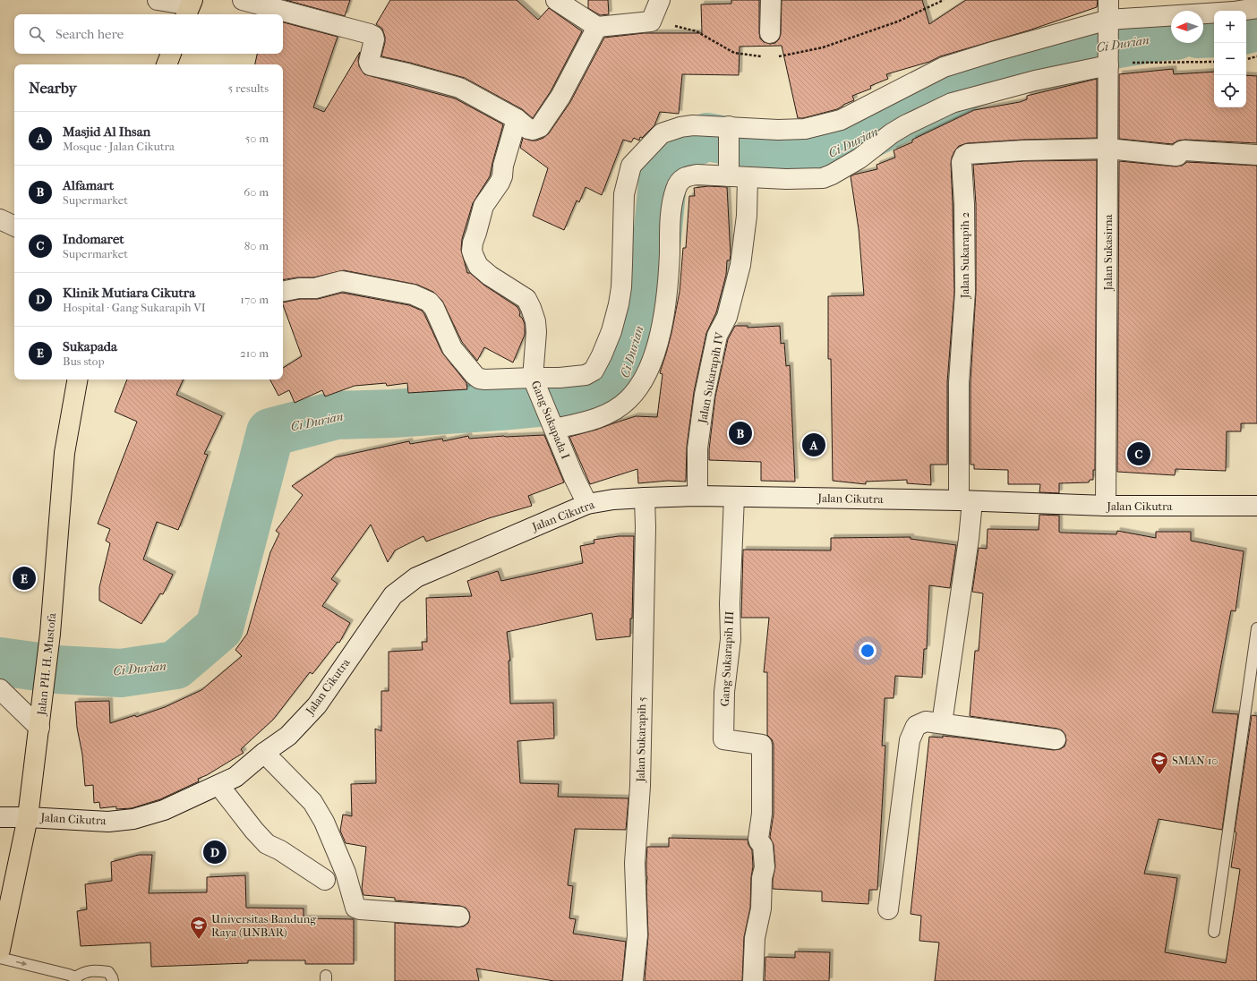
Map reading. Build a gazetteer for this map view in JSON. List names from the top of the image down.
{
  "streets": {
    "highway": ["Jalan PH. H. Mustofa"],
    "street": [
      "Jalan Sukasirna",
      "Jalan Sukarapih 2",
      "Jalan Sukarapih IV",
      "Gang Sukapada I",
      "Jalan Cikutra",
      "Gang Sukarapih III",
      "Jalan Sukarapih 5"
    ]
  },
  "crossings": [
    ["Jalan Sukasirna", "Jalan Sukarapih 2"],
    ["Jalan Sukasirna", "Jalan Cikutra"],
    ["Jalan Sukarapih 2", "Jalan Cikutra"],
    ["Jalan Sukarapih IV", "Jalan Cikutra"],
    ["Gang Sukapada I", "Jalan Cikutra"],
    ["Jalan Cikutra", "Gang Sukarapih III"],
    ["Jalan Cikutra", "Jalan PH. H. Mustofa"],
    ["Jalan Cikutra", "Jalan Sukarapih 5"]
  ],
  "water": ["Ci Durian"],
  "places": {
    "school or university": ["SMAN 10", "Universitas Bandung Raya (UNBAR)"]
  },
  "north": "left",
  "page": {
    "map_buttons": ["+", "−"],
    "search": "Search here",
    "heading": ["Nearby", "5 results"],
    "list": [
      {
        "mark": "A",
        "name": "Masjid Al Ihsan",
        "note": "Mosque · Jalan Cikutra",
        "value": "50 m"
      },
      {
        "mark": "B",
        "name": "Alfamart",
        "note": "Supermarket",
        "value": "60 m"
      },
      {
        "mark": "C",
        "name": "Indomaret",
        "note": "Supermarket",
        "value": "80 m"
      },
      {
        "mark": "D",
        "name": "Klinik Mutiara Cikutra",
        "note": "Hospital · Gang Sukarapih VI",
        "value": "170 m"
      },
      {
        "mark": "E",
        "name": "Sukapada",
        "note": "Bus stop",
        "value": "210 m"
      }
    ],
    "pins": [
      "B",
      "A",
      "C",
      "E",
      "D"
    ]
  }
}
